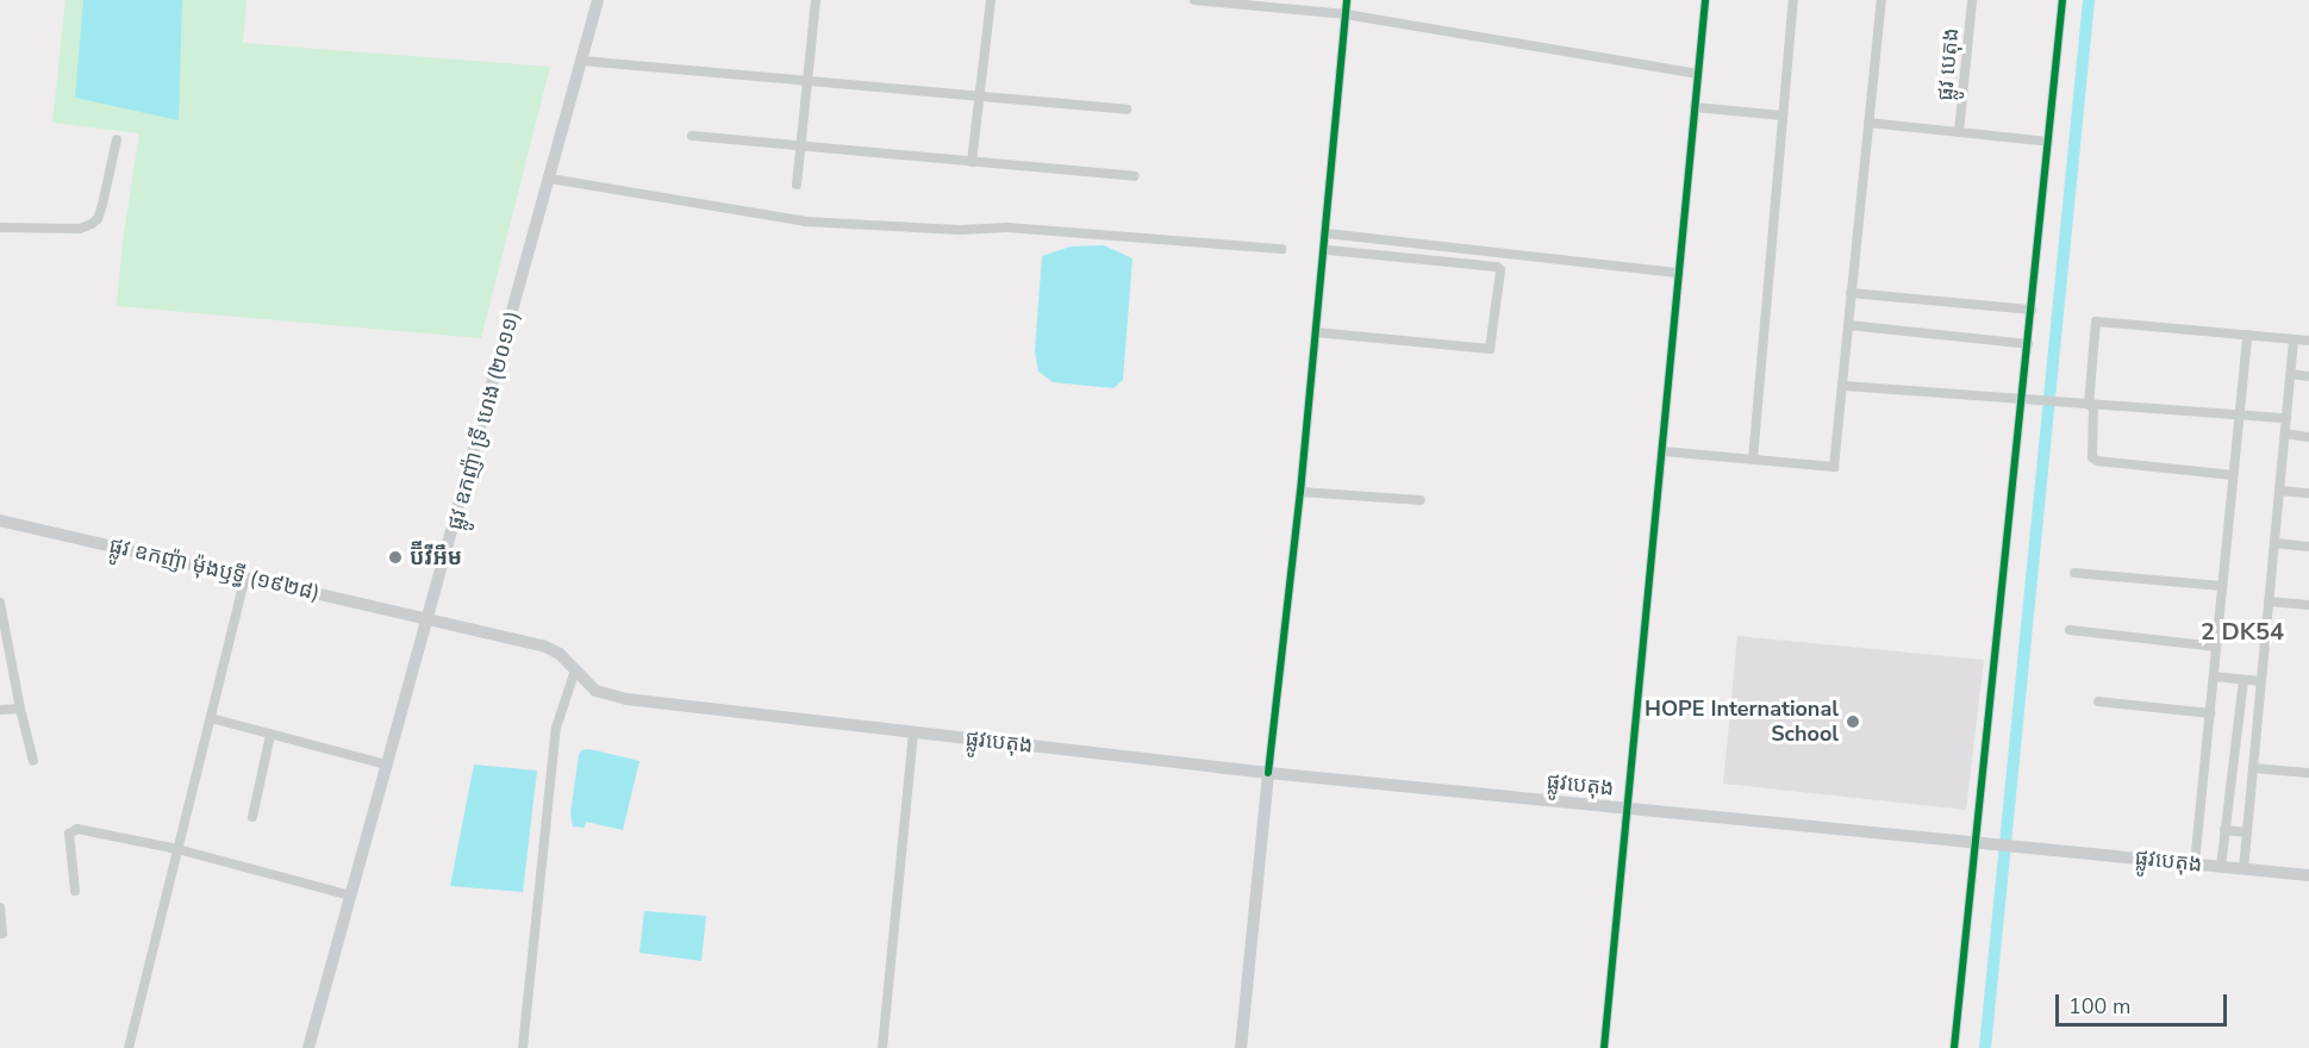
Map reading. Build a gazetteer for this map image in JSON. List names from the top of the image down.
{
  "streets": {
    "main road": ["ផ្លូវ ឧកញ៉ា ទ្រី ហេង (២០១១)", "ផ្លូវ ឧកញ៉ា ម៉ុងឫទ្ធី (១៩២៨)", "ផ្លូវបេតុង"],
    "street": ["ផ្លូវ បេតុង"]
  },
  "crossings": [
    ["ផ្លូវ ឧកញ៉ា ទ្រី ហេង (២០១១)", "ផ្លូវ ឧកញ៉ា ម៉ុងឫទ្ធី (១៩២៨)"],
    ["ផ្លូវ ឧកញ៉ា ទ្រី ហេង (២០១១)", "ផ្លូវបេតុង"],
    ["ផ្លូវ ឧកញ៉ា ម៉ុងឫទ្ធី (១៩២៨)", "ផ្លូវបេតុង"]
  ],
  "districts": ["2 DK54"],
  "places": ["ប៊ីវីអឹម", "HOPE International School"],
  "scale_bar": "100 m"
}
